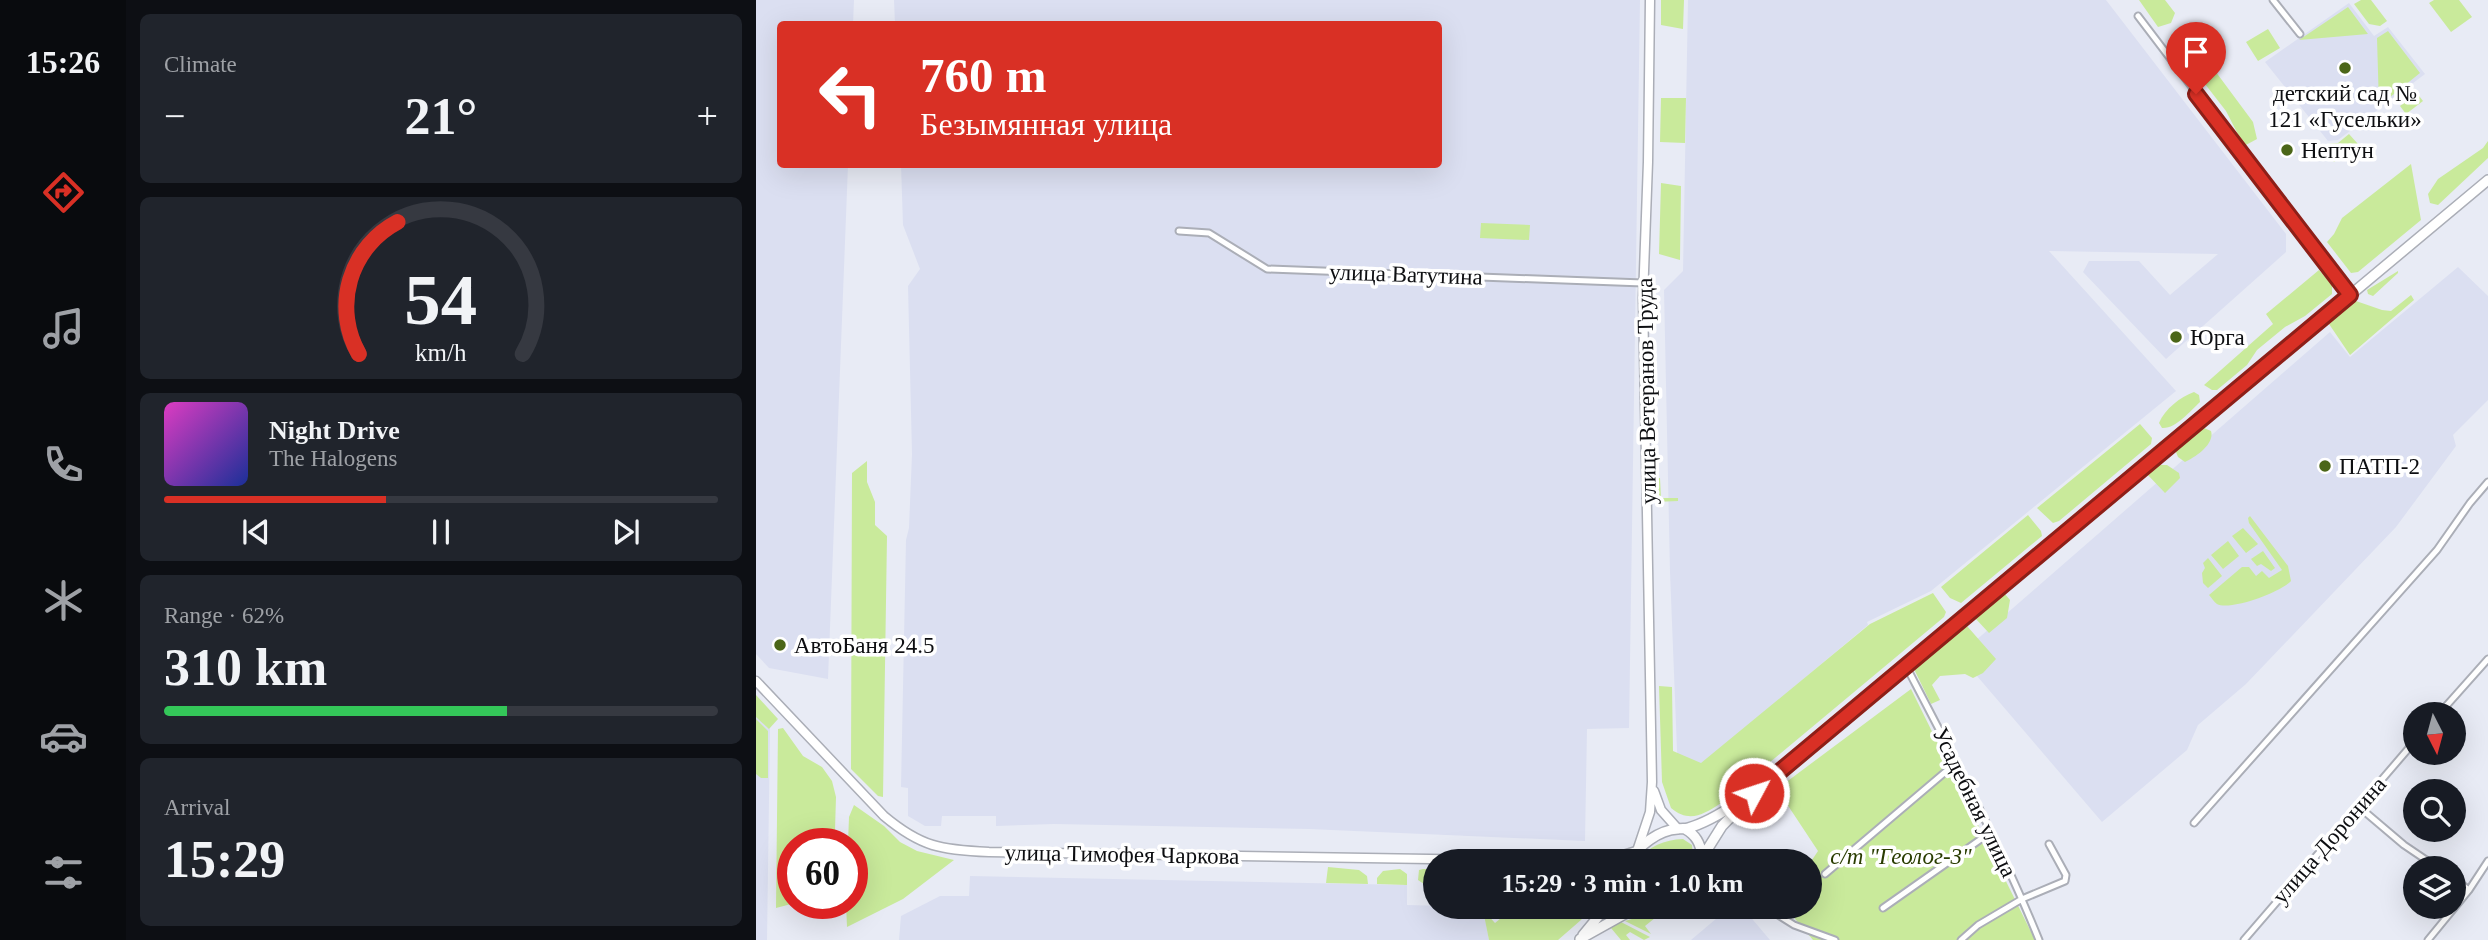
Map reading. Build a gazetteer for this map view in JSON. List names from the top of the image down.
{
  "streets": {
    "main road": ["улица Ветеранов Труда", "улица Тимофея Чаркова"],
    "street": ["улица Ватутина", "Усадебная улица", "улица Доронина"]
  },
  "crossings": [
    ["улица Ватутина", "улица Ветеранов Труда"]
  ],
  "parks": ["с/т \"Геолог-3\""],
  "places": [
    "детский сад № 121 «Гусельки»",
    "Нептун",
    "Юрга",
    "ПАТП-2",
    "АвтоБаня 24.5"
  ],
  "north": "bottom",
  "page": {
    "tabs": "15:26",
    "tile": [
      "Climate",
      ["Range · 62%", "310 km"],
      ["Arrival", "15:29"]
    ],
    "turn": ["760 m", "Безымянная улица"],
    "heat": ["−", "21°", "+"],
    "song": ["Night Drive", "The Halogens"],
    "limit": "60",
    "trip": "15:29 · 3 min · 1.0 km",
    "gauge": ["54", "km/h"]
  }
}
